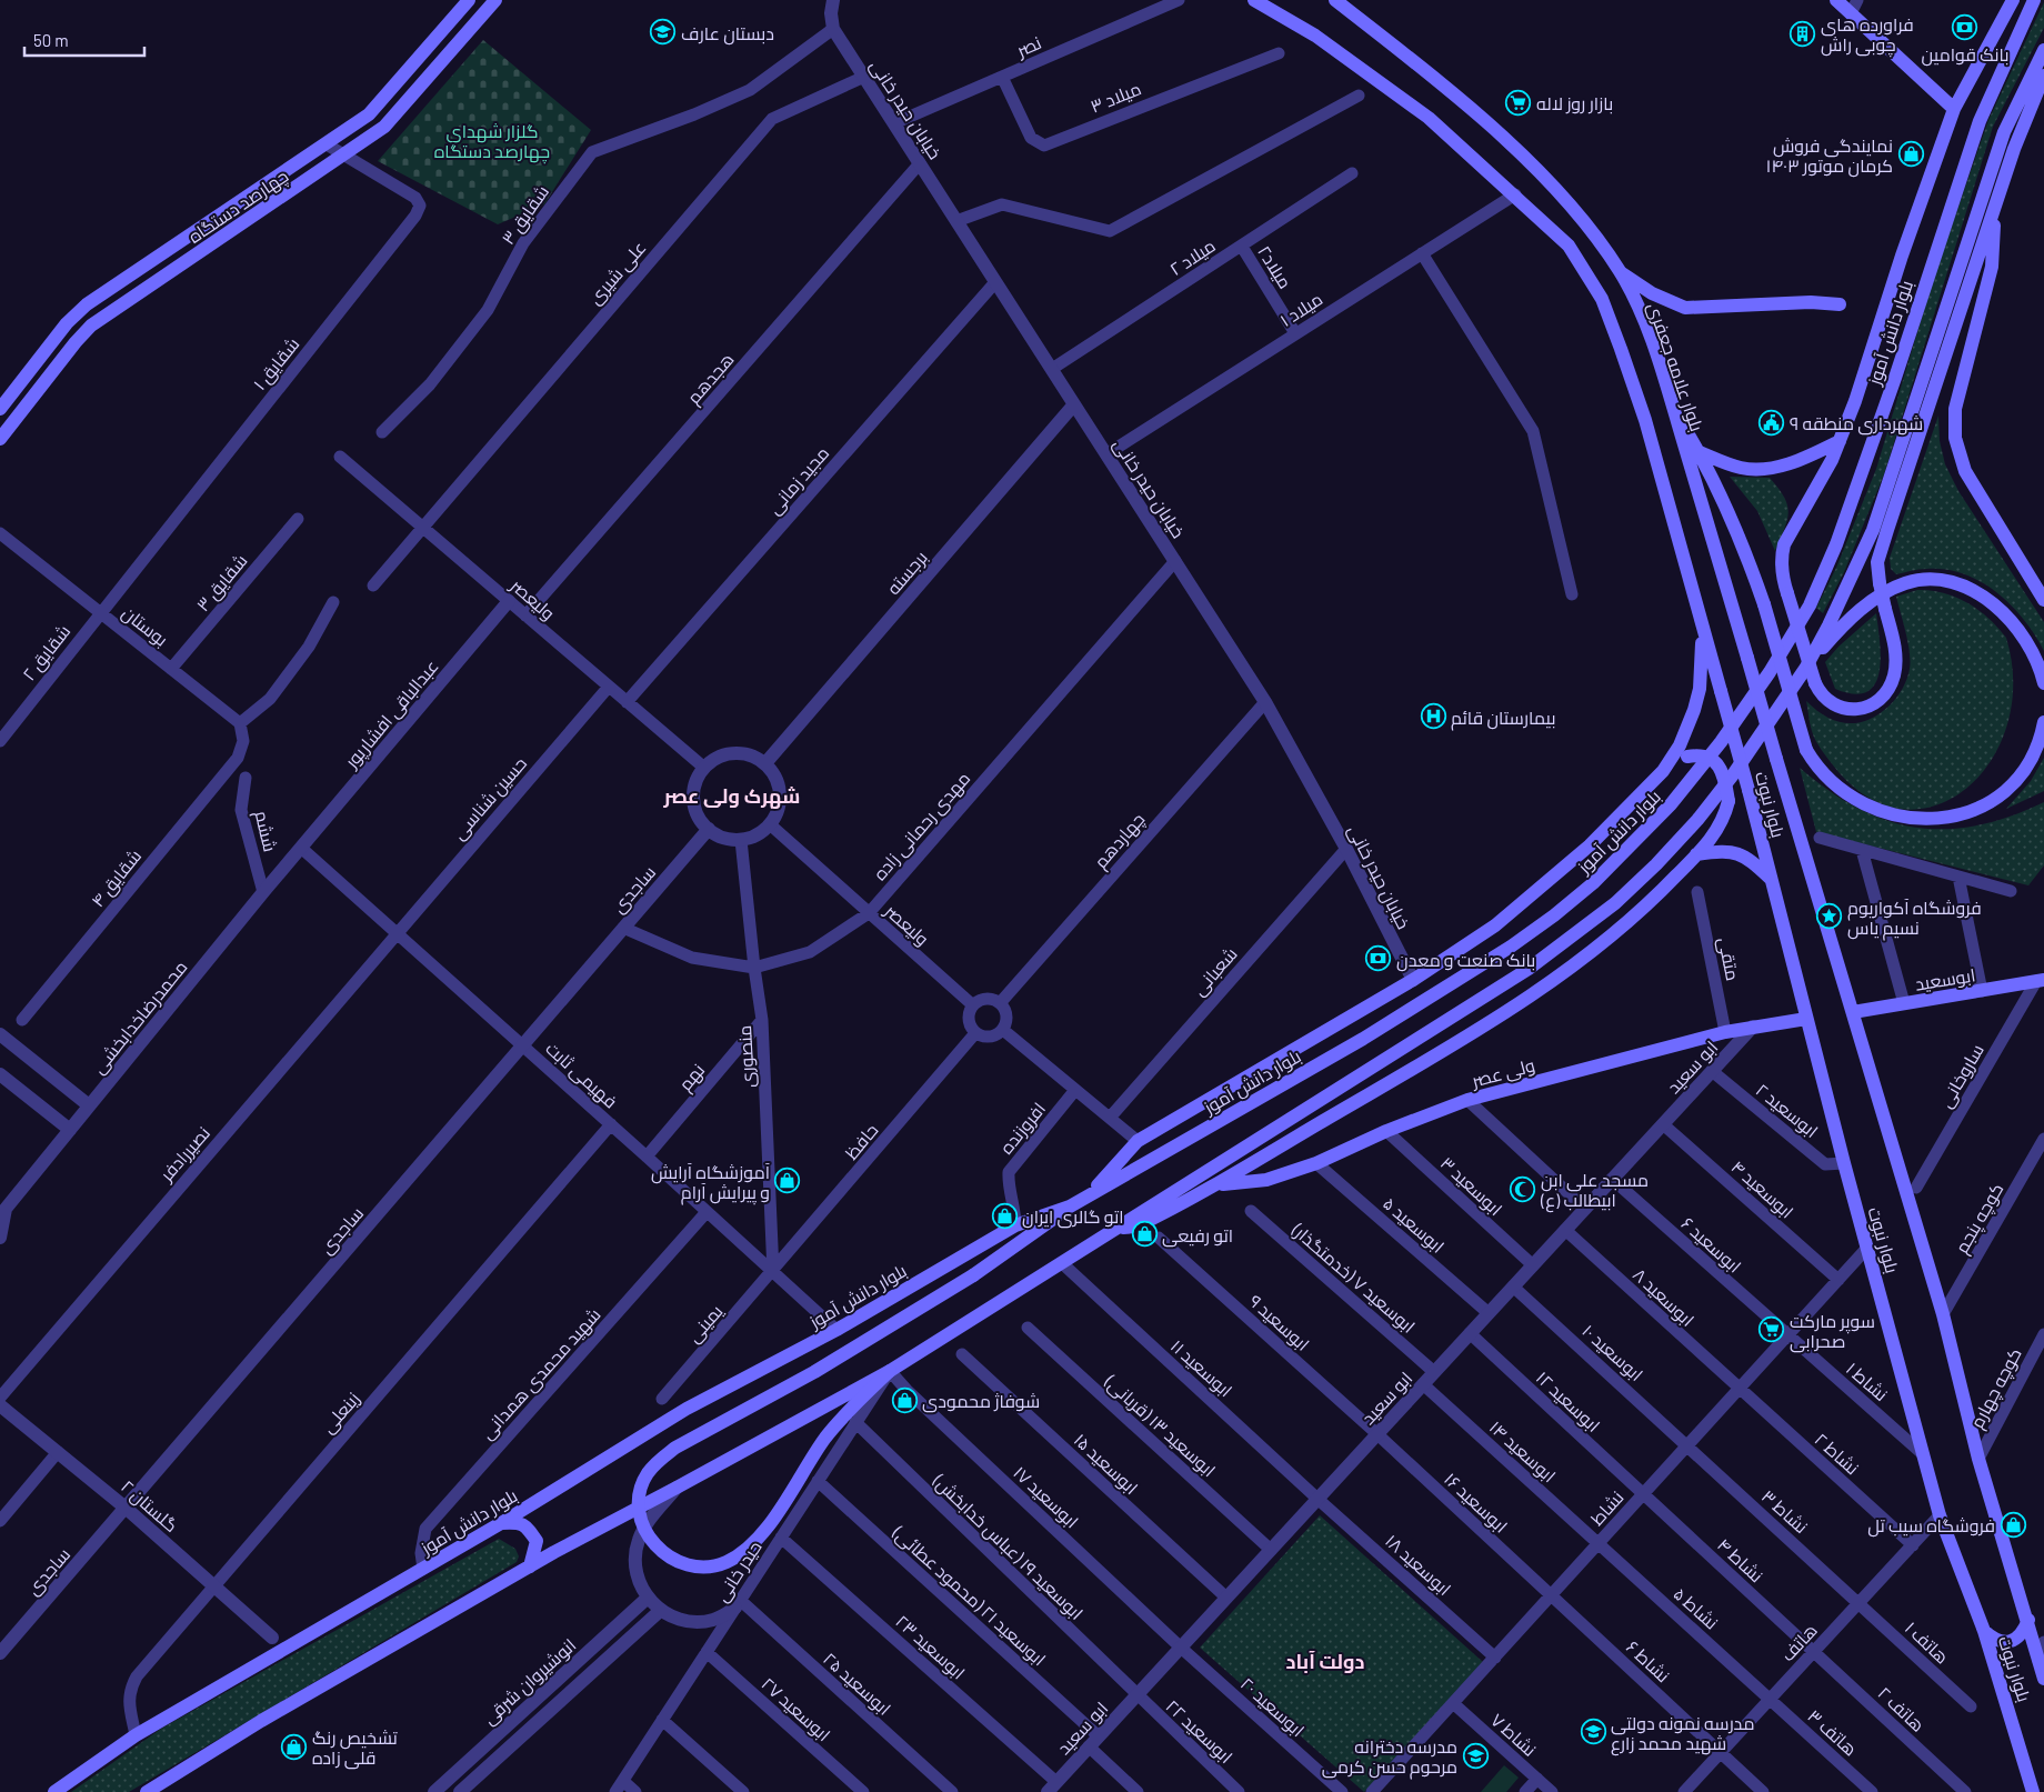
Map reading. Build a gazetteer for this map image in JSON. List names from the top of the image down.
{
  "streets": {
    "main road": [
      "چهارصد دستگاه",
      "بلوار دانش آموز",
      "بلوار علامه جعفری",
      "بلوار نبوت",
      "ابوسعید",
      "ولی عصر"
    ],
    "street": [
      "نصر",
      "میلاد ۳",
      "خیابان حیدر خانی",
      "شقایق ۳",
      "میلاد ۲",
      "میلاد۲",
      "علی شیری",
      "میلاد ۱",
      "شقایق ۱",
      "هجدهم",
      "مجید زمانی",
      "برجسته",
      "ولیعصر",
      "بوستان",
      "شقایق ۲",
      "عبدالباقی افشارپور",
      "حسین شناسی",
      "مهدی رحمانی زاده",
      "ششم",
      "چهاردهم",
      "شقایق ۴",
      "ساجدی",
      "متقی",
      "شعبانی",
      "محمدرضاخدابخشی",
      "منصوری",
      "ابو سعید",
      "فهیمی ثابت",
      "ساروخانی",
      "نهم",
      "ابوسعید ۲",
      "افروزنده",
      "حافظ",
      "نصیررادفر",
      "ابوسعید ۳",
      "ابوسعید ۴",
      "کوچه پنجم",
      "ابوسعید ۵",
      "ابوسعید ۶",
      "ابوسعید ۷ (خدمتگذار)",
      "ابوسعید ۸",
      "ابوسعید ۹",
      "یمینی",
      "ابوسعید ۱۰",
      "ابوسعید ۱۱",
      "شهید محمدی همدانی",
      "نشاط ۱",
      "کوچه چهارم",
      "ابوسعید ۱۲",
      "زینعلی",
      "ابوسعید ۱۳ (قربانی)",
      "ابوسعید ۱۴",
      "نشاط ۲",
      "ابوسعید ۱۵",
      "ابوسعید ۱۷",
      "ابوسعید ۱۶",
      "گلستان ۲",
      "نشاط",
      "نشاط ۳",
      "ابوسعید ۱۹ (عباس خدابخش)",
      "نشاط ۴",
      "ابوسعید ۱۸",
      "حیدر خانی",
      "ابوسعید ۲۱ (محمود عطائی)",
      "نشاط ۵",
      "هاتف",
      "هاتف ۱",
      "ابوسعید ۲۳",
      "نشاط ۶",
      "انوشیروان شرقی",
      "ابوسعید ۲۵",
      "ابوسعید ۲۰",
      "ابوسعید ۲۷",
      "هاتف ۲",
      "ابوسعید ۲۲",
      "هاتف ۳",
      "نشاط ۷"
    ]
  },
  "crossings": [
    ["نصر", "میلاد ۳"],
    ["نصر", "خیابان حیدر خانی"],
    ["خیابان حیدر خانی", "شقایق ۳"],
    ["خیابان حیدر خانی", "میلاد ۲"],
    ["خیابان حیدر خانی", "علی شیری"],
    ["خیابان حیدر خانی", "میلاد ۱"],
    ["خیابان حیدر خانی", "هجدهم"],
    ["خیابان حیدر خانی", "مجید زمانی"],
    ["خیابان حیدر خانی", "برجسته"],
    ["خیابان حیدر خانی", "مهدی رحمانی زاده"],
    ["خیابان حیدر خانی", "چهاردهم"],
    ["خیابان حیدر خانی", "شعبانی"],
    ["چهارصد دستگاه", "شقایق ۱"],
    ["شقایق ۳", "بوستان"],
    ["میلاد ۲", "میلاد۲"],
    ["میلاد۲", "میلاد ۱"],
    ["علی شیری", "ولیعصر"],
    ["بلوار دانش آموز", "فهیمی ثابت"],
    ["بلوار دانش آموز", "افروزنده"],
    ["بلوار دانش آموز", "شهید محمدی همدانی"],
    ["بلوار دانش آموز", "زینعلی"],
    ["شقایق ۱", "بوستان"],
    ["شقایق ۱", "شقایق ۲"],
    ["بلوار علامه جعفری", "بلوار نبوت"],
    ["هجدهم", "ولیعصر"],
    ["مجید زمانی", "ولیعصر"],
    ["برجسته", "ولیعصر"],
    ["برجسته", "ساجدی"],
    ["برجسته", "منصوری"],
    ["ولیعصر", "عبدالباقی افشارپور"],
    ["ولیعصر", "حسین شناسی"],
    ["ولیعصر", "مهدی رحمانی زاده"],
    ["ولیعصر", "چهاردهم"],
    ["ولیعصر", "ساجدی"],
    ["ولیعصر", "منصوری"],
    ["ولیعصر", "حافظ"],
    ["بوستان", "شقایق ۲"],
    ["بوستان", "شقایق ۴"],
    ["عبدالباقی افشارپور", "محمدرضاخدابخشی"],
    ["عبدالباقی افشارپور", "فهیمی ثابت"],
    ["حسین شناسی", "فهیمی ثابت"],
    ["حسین شناسی", "نصیررادفر"],
    ["بلوار نبوت", "ابوسعید"],
    ["بلوار نبوت", "ولی عصر"],
    ["بلوار نبوت", "ابوسعید ۲"],
    ["بلوار نبوت", "کوچه پنجم"],
    ["بلوار نبوت", "نشاط ۱"],
    ["بلوار نبوت", "کوچه چهارم"],
    ["بلوار نبوت", "نشاط"],
    ["بلوار نبوت", "هاتف"],
    ["مهدی رحمانی زاده", "ساجدی"],
    ["مهدی رحمانی زاده", "منصوری"],
    ["ششم", "محمدرضاخدابخشی"],
    ["چهاردهم", "حافظ"],
    ["ساجدی", "منصوری"],
    ["ساجدی", "فهیمی ثابت"],
    ["ساجدی", "گلستان ۲"],
    ["متقی", "ولی عصر"],
    ["ابوسعید", "ساروخانی"],
    ["محمدرضاخدابخشی", "فهیمی ثابت"],
    ["منصوری", "فهیمی ثابت"],
    ["منصوری", "نهم"],
    ["منصوری", "حافظ"],
    ["منصوری", "یمینی"],
    ["ابو سعید", "ولی عصر"],
    ["ابو سعید", "ابوسعید ۲"],
    ["ابو سعید", "ابوسعید ۳"],
    ["ابو سعید", "ابوسعید ۴"],
    ["ابو سعید", "ابوسعید ۵"],
    ["ابو سعید", "ابوسعید ۶"],
    ["ابو سعید", "ابوسعید ۷ (خدمتگذار)"],
    ["ابو سعید", "ابوسعید ۸"],
    ["ابو سعید", "ابوسعید ۹"],
    ["ابو سعید", "ابوسعید ۱۰"],
    ["ابو سعید", "ابوسعید ۱۱"],
    ["ابو سعید", "ابوسعید ۱۲"],
    ["ابو سعید", "ابوسعید ۱۳ (قربانی)"],
    ["ابو سعید", "ابوسعید ۱۴"],
    ["ابو سعید", "ابوسعید ۱۵"],
    ["ابو سعید", "ابوسعید ۱۷"],
    ["ابو سعید", "ابوسعید ۱۶"],
    ["ابو سعید", "ابوسعید ۱۹ (عباس خدابخش)"],
    ["ابو سعید", "ابوسعید ۱۸"],
    ["ابو سعید", "ابوسعید ۲۱ (محمود عطائی)"],
    ["ابو سعید", "ابوسعید ۲۳"],
    ["ابو سعید", "ابوسعید ۲۰"],
    ["ابو سعید", "ابوسعید ۲۲"],
    ["ولی عصر", "ابوسعید ۳"],
    ["ولی عصر", "ابوسعید ۵"],
    ["فهیمی ثابت", "نهم"],
    ["فهیمی ثابت", "حافظ"],
    ["فهیمی ثابت", "نصیررادفر"],
    ["فهیمی ثابت", "یمینی"],
    ["فهیمی ثابت", "شهید محمدی همدانی"],
    ["فهیمی ثابت", "زینعلی"],
    ["حافظ", "یمینی"],
    ["ابوسعید ۴", "نشاط"],
    ["ابوسعید ۶", "نشاط ۱"],
    ["ابوسعید ۶", "نشاط"],
    ["ابوسعید ۸", "نشاط ۲"],
    ["ابوسعید ۸", "نشاط"],
    ["ابوسعید ۹", "ابوسعید ۱۶"],
    ["ابوسعید ۱۰", "نشاط"],
    ["ابوسعید ۱۰", "نشاط ۳"],
    ["ابوسعید ۱۱", "ابوسعید ۱۸"],
    ["نشاط ۱", "نشاط"],
    ["ابوسعید ۱۲", "نشاط"],
    ["ابوسعید ۱۲", "نشاط ۴"],
    ["زینعلی", "گلستان ۲"],
    ["ابوسعید ۱۴", "نشاط"],
    ["ابوسعید ۱۴", "نشاط ۵"],
    ["نشاط ۲", "نشاط"],
    ["نشاط ۲", "هاتف"],
    ["ابوسعید ۱۷", "حیدر خانی"],
    ["ابوسعید ۱۷", "ابوسعید ۲۰"],
    ["ابوسعید ۱۶", "نشاط"],
    ["ابوسعید ۱۶", "نشاط ۶"],
    ["نشاط", "نشاط ۳"],
    ["نشاط", "نشاط ۴"],
    ["نشاط", "ابوسعید ۱۸"],
    ["نشاط", "نشاط ۵"],
    ["نشاط", "نشاط ۶"],
    ["نشاط", "نشاط ۷"],
    ["نشاط ۳", "هاتف"],
    ["نشاط ۳", "هاتف ۱"],
    ["ابوسعید ۱۹ (عباس خدابخش)", "حیدر خانی"],
    ["ابوسعید ۱۹ (عباس خدابخش)", "ابوسعید ۲۲"],
    ["نشاط ۴", "هاتف"],
    ["نشاط ۴", "هاتف ۲"],
    ["حیدر خانی", "ابوسعید ۲۱ (محمود عطائی)"],
    ["حیدر خانی", "ابوسعید ۲۳"],
    ["حیدر خانی", "ابوسعید ۲۵"],
    ["حیدر خانی", "ابوسعید ۲۷"],
    ["نشاط ۵", "هاتف"],
    ["نشاط ۵", "هاتف ۳"],
    ["هاتف", "هاتف ۱"],
    ["هاتف", "نشاط ۶"],
    ["هاتف", "هاتف ۲"],
    ["هاتف", "هاتف ۳"]
  ],
  "districts": ["شهرک ولی عصر", "دولت آباد"],
  "parks": ["گلزار شهدای چهارصد دستگاه"],
  "places": {
    "bank": ["بانک قوامین", "بانک صنعت و معدن"],
    "school or university": ["دبستان عارف", "مدرسه نمونه دولتی شهید محمد زارع", "مدرسه دخترانه مرحوم حسن کرمی"],
    "building": ["فراورده های چوبی راش"],
    "supermarket": ["بازار روز لاله", "سوپر مارکت صحرابی"],
    "shop": [
      "نمایندگی فروش ۱۴۰۳ کرمان موتور",
      "آموزشگاه آرایش و پیرایش آرام",
      "اتو گالری ایران",
      "اتو رفیعی",
      "شوفاژ محمودی",
      "فروشگاه سیب تل",
      "تشخیص رنگ قلی زاده"
    ],
    "public building": ["شهرداری منطقه ۹"],
    "hospital": ["بیمارستان قائم"],
    "place": ["فروشگاه آکواریوم نسیم یاس"],
    "mosque": ["مسجد علی ابن ابیطالب (ع)"]
  },
  "scale_bar": "50 m"
}
